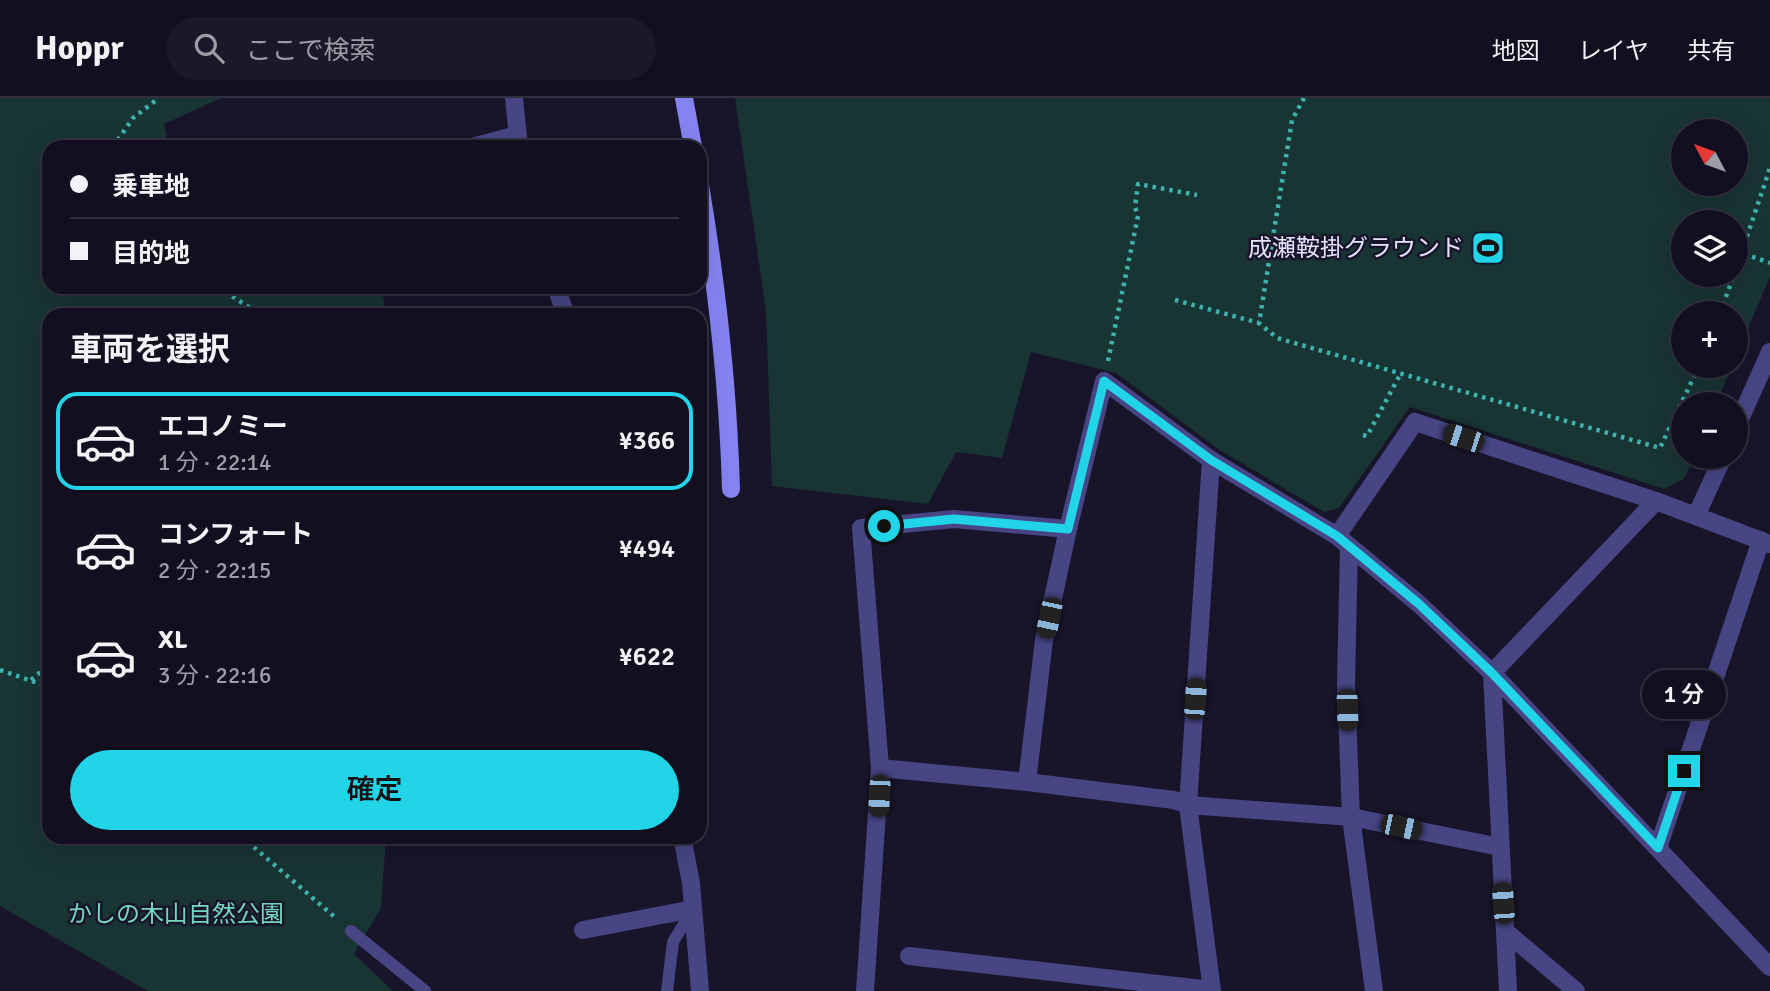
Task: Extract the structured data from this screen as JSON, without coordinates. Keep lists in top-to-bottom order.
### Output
{
  "parks": ["かしの木山自然公園"],
  "places": {
    "sports": ["成瀬鞍掛グラウンド"]
  },
  "north": "top left",
  "page": {
    "header": "Hoppr",
    "search": "ここで検索",
    "nav": ["地図", "レイヤ", "共有"],
    "map_buttons": ["+", "−"],
    "banner": ["乗車地", "目的地"],
    "heading": "車両を選択",
    "list": [
      {
        "name": "エコノミー",
        "note": "1 分 · 22:14",
        "value": "¥366"
      },
      {
        "name": "コンフォート",
        "note": "2 分 · 22:15",
        "value": "¥494"
      },
      {
        "name": "XL",
        "note": "3 分 · 22:16",
        "value": "¥622"
      }
    ],
    "bubble": "1 分",
    "buttons": "確定"
  }
}
